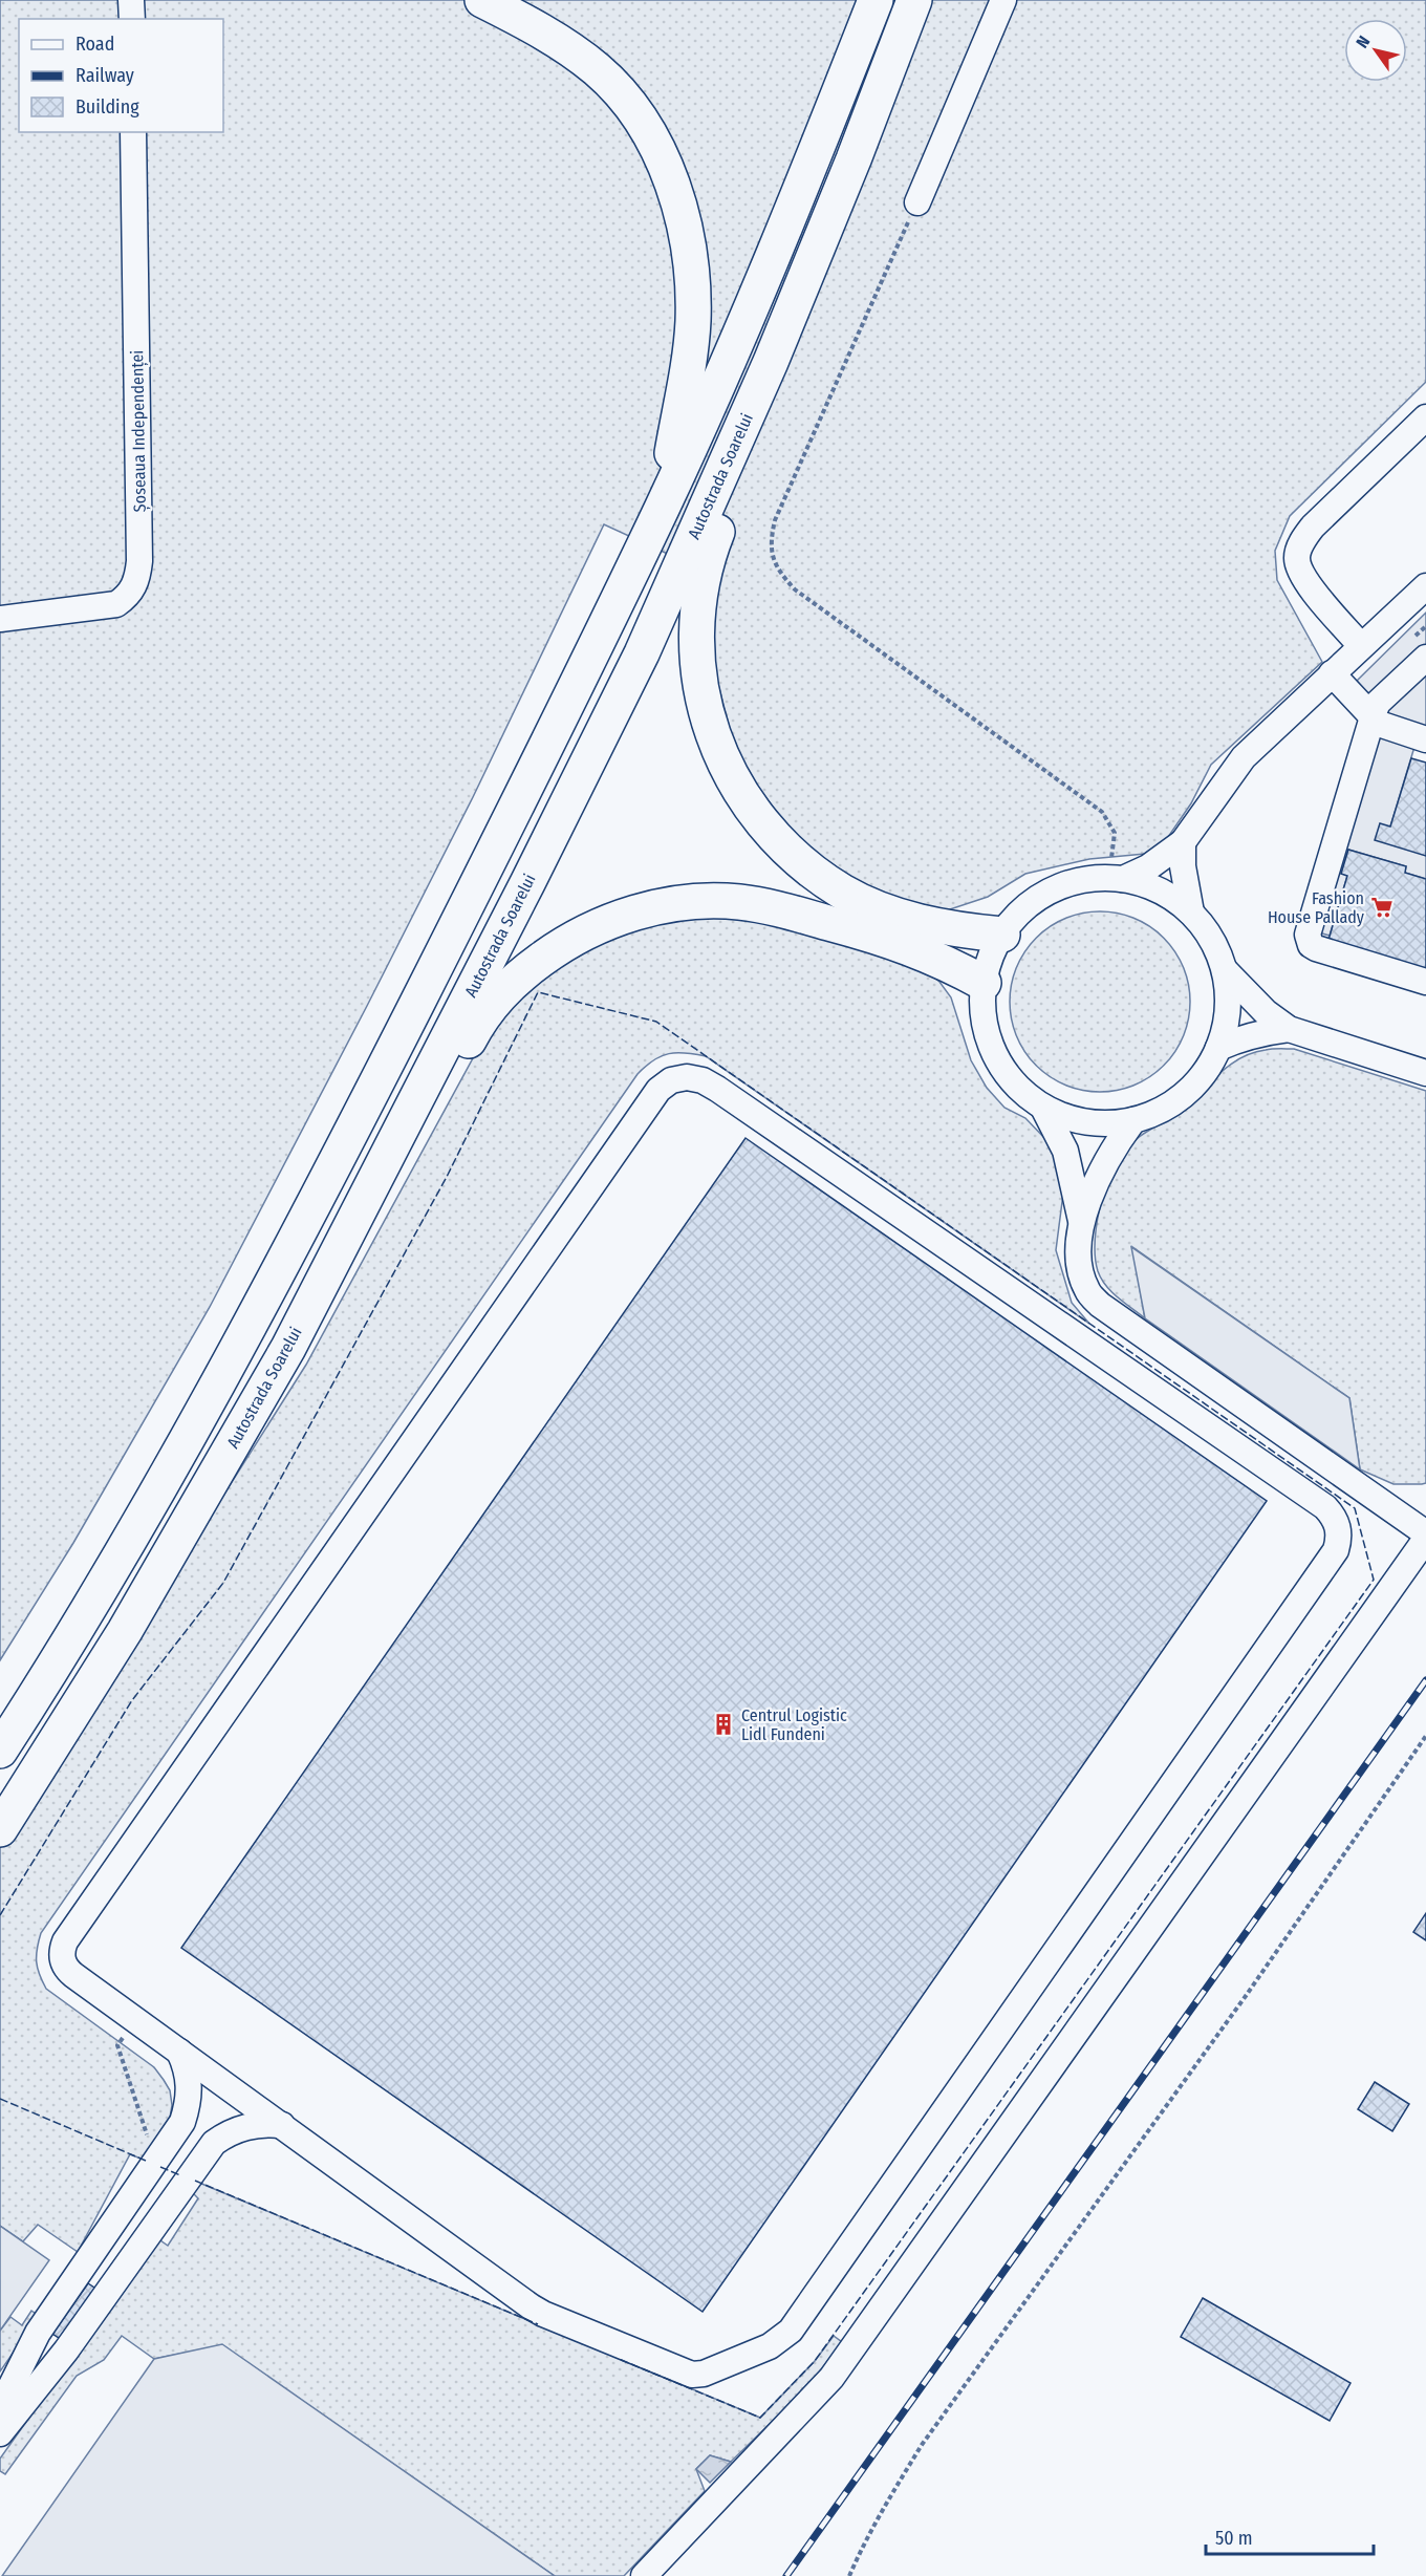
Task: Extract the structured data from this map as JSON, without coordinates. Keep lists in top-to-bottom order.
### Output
{
  "streets": {
    "highway": ["Autostrada Soarelui"],
    "street": ["Șoseaua Independenței"]
  },
  "places": {
    "supermarket": ["Fashion House Pallady"],
    "building": ["Centrul Logistic Lidl Fundeni"]
  },
  "legend": ["Road", "Railway", "Building"],
  "scale_bar": "50 m",
  "north": "top left"
}
